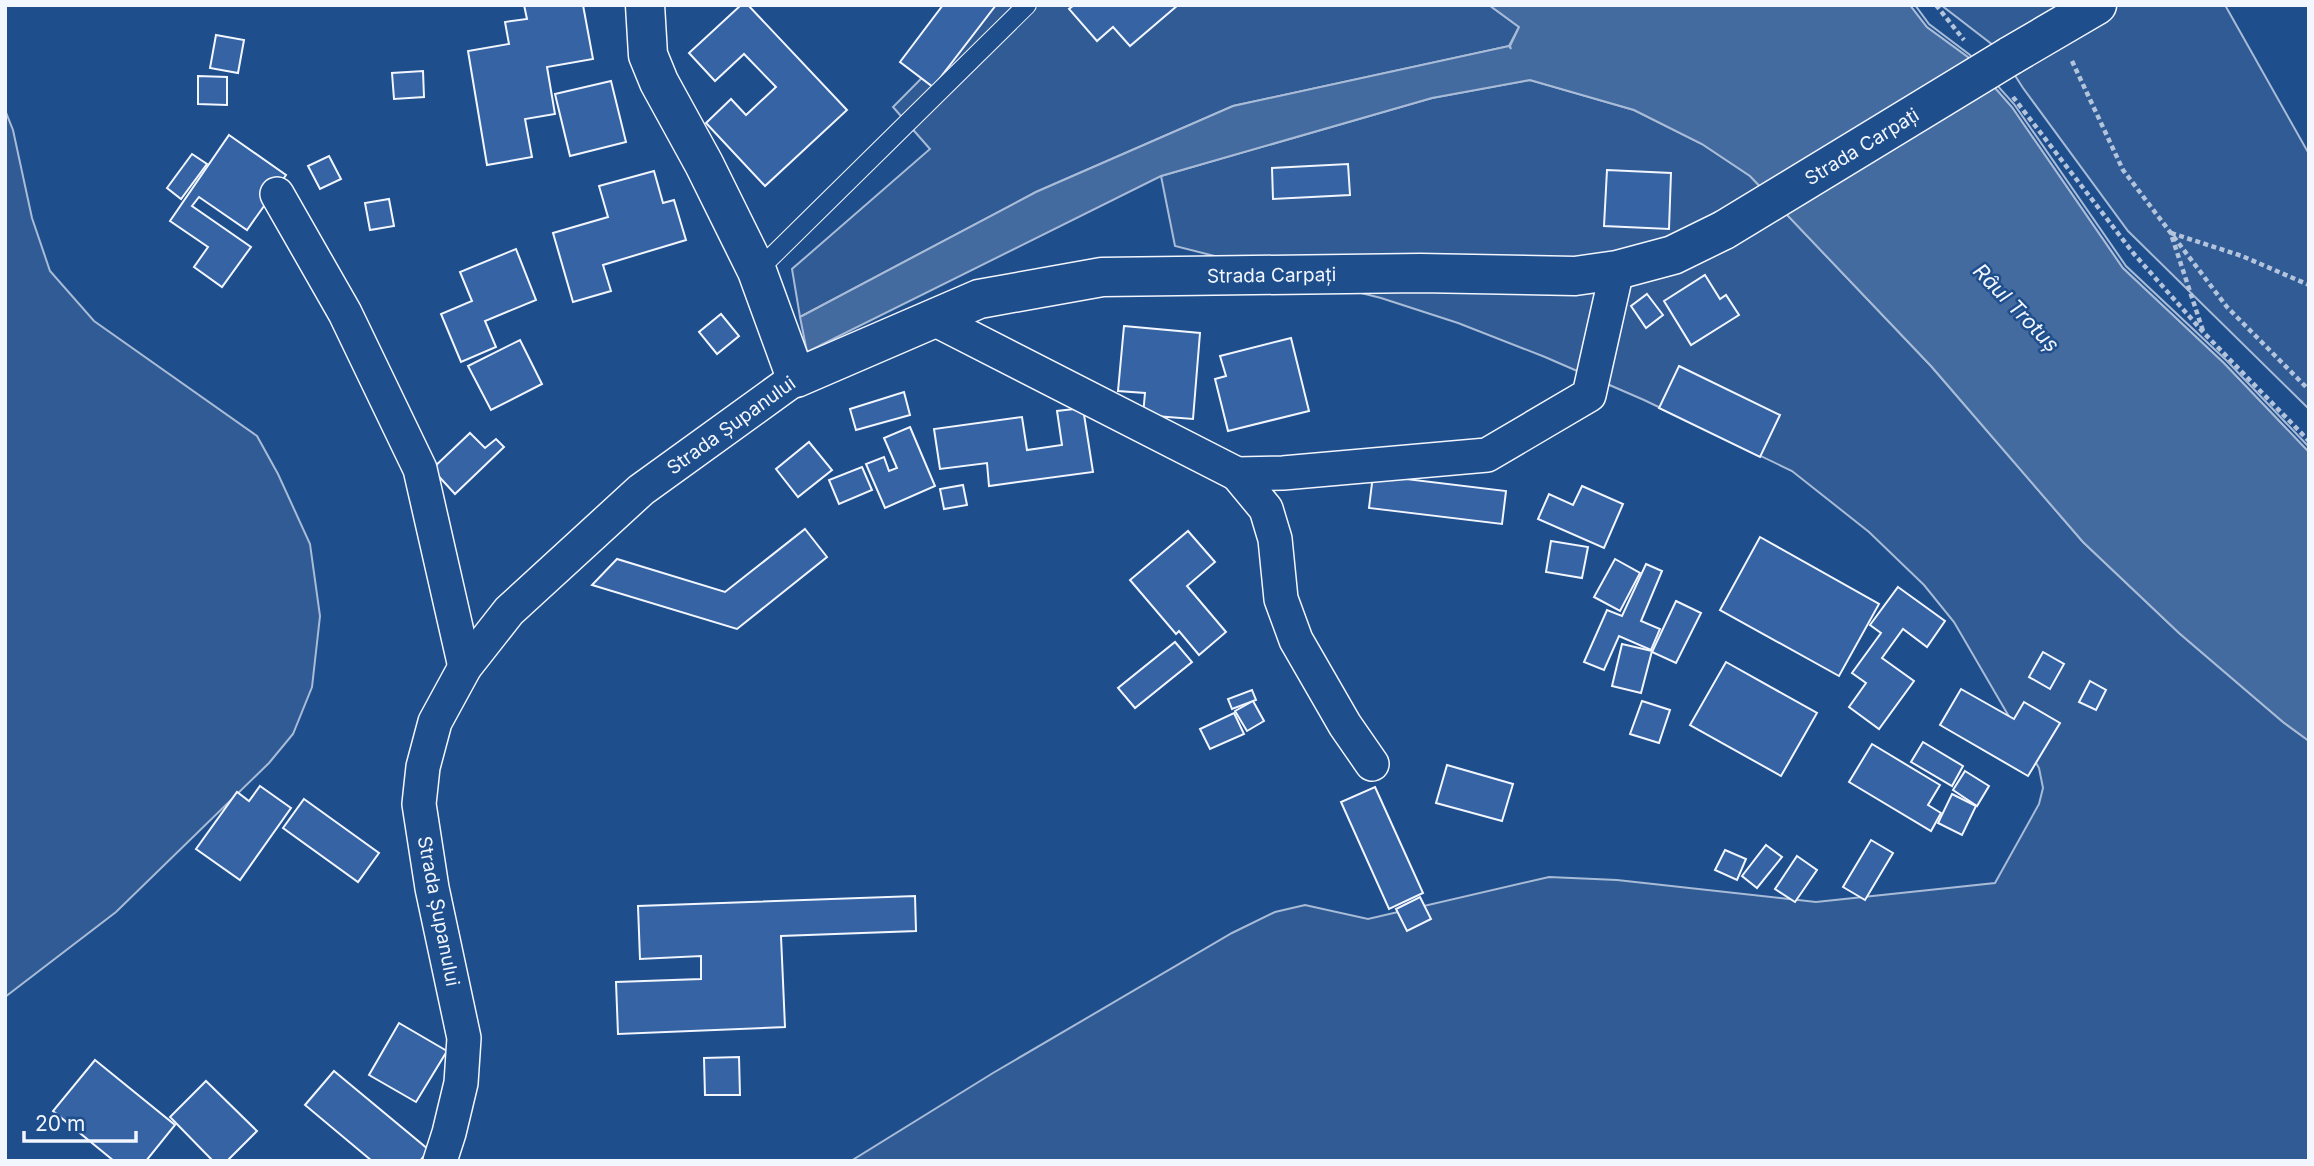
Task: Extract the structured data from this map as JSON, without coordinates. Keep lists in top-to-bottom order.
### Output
{
  "streets": {
    "street": ["Strada Carpați", "Strada Șupanului"]
  },
  "crossings": [
    ["Strada Carpați", "Strada Șupanului"]
  ],
  "water": ["Râul Trotuș"],
  "scale_bar": "20 m"
}
